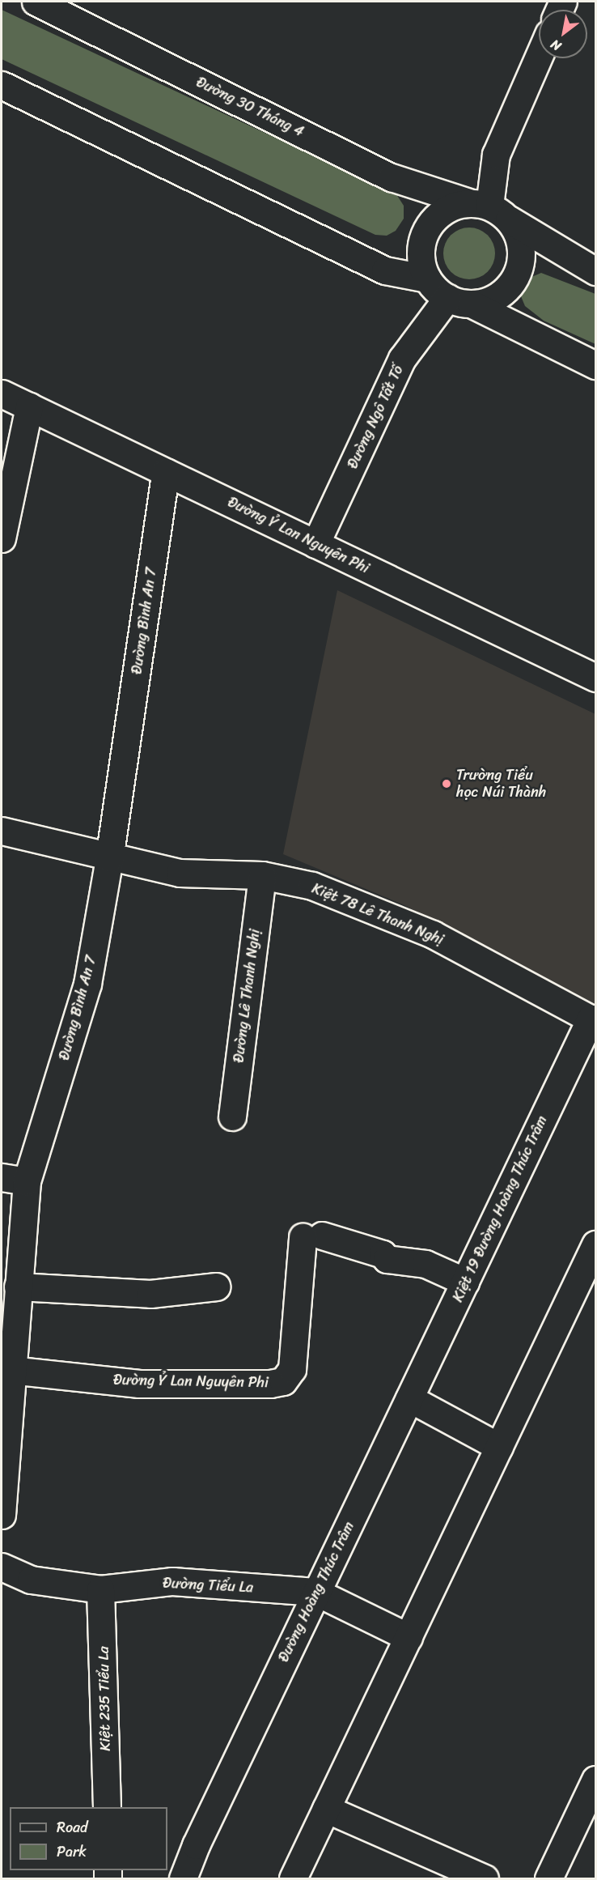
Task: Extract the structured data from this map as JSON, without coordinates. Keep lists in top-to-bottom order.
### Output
{
  "streets": {
    "street": [
      "Đường 30 Tháng 4",
      "Đường Ngô Tất Tố",
      "Đường Ỷ Lan Nguyên Phi",
      "Đường Bình An 7",
      "Kiệt 78 Lê Thanh Nghị",
      "Đường Lê Thanh Nghị",
      "Kiệt 19 Đường Hoàng Thúc Trâm",
      "Đường Tiểu La",
      "Đường Hoàng Thúc Trâm",
      "Kiệt 235 Tiểu La"
    ]
  },
  "crossings": [
    ["Đường 30 Tháng 4", "Đường Ngô Tất Tố"],
    ["Đường Ngô Tất Tố", "Đường Ỷ Lan Nguyên Phi"],
    ["Đường Ỷ Lan Nguyên Phi", "Đường Bình An 7"],
    ["Đường Ỷ Lan Nguyên Phi", "Kiệt 19 Đường Hoàng Thúc Trâm"],
    ["Đường Bình An 7", "Kiệt 78 Lê Thanh Nghị"],
    ["Kiệt 78 Lê Thanh Nghị", "Đường Lê Thanh Nghị"],
    ["Kiệt 78 Lê Thanh Nghị", "Kiệt 19 Đường Hoàng Thúc Trâm"],
    ["Kiệt 19 Đường Hoàng Thúc Trâm", "Đường Hoàng Thúc Trâm"],
    ["Đường Tiểu La", "Đường Hoàng Thúc Trâm"],
    ["Đường Tiểu La", "Kiệt 235 Tiểu La"]
  ],
  "places": ["Trường Tiểu học Núi Thành"],
  "legend": ["Road", "Park"],
  "north": "bottom left"
}
